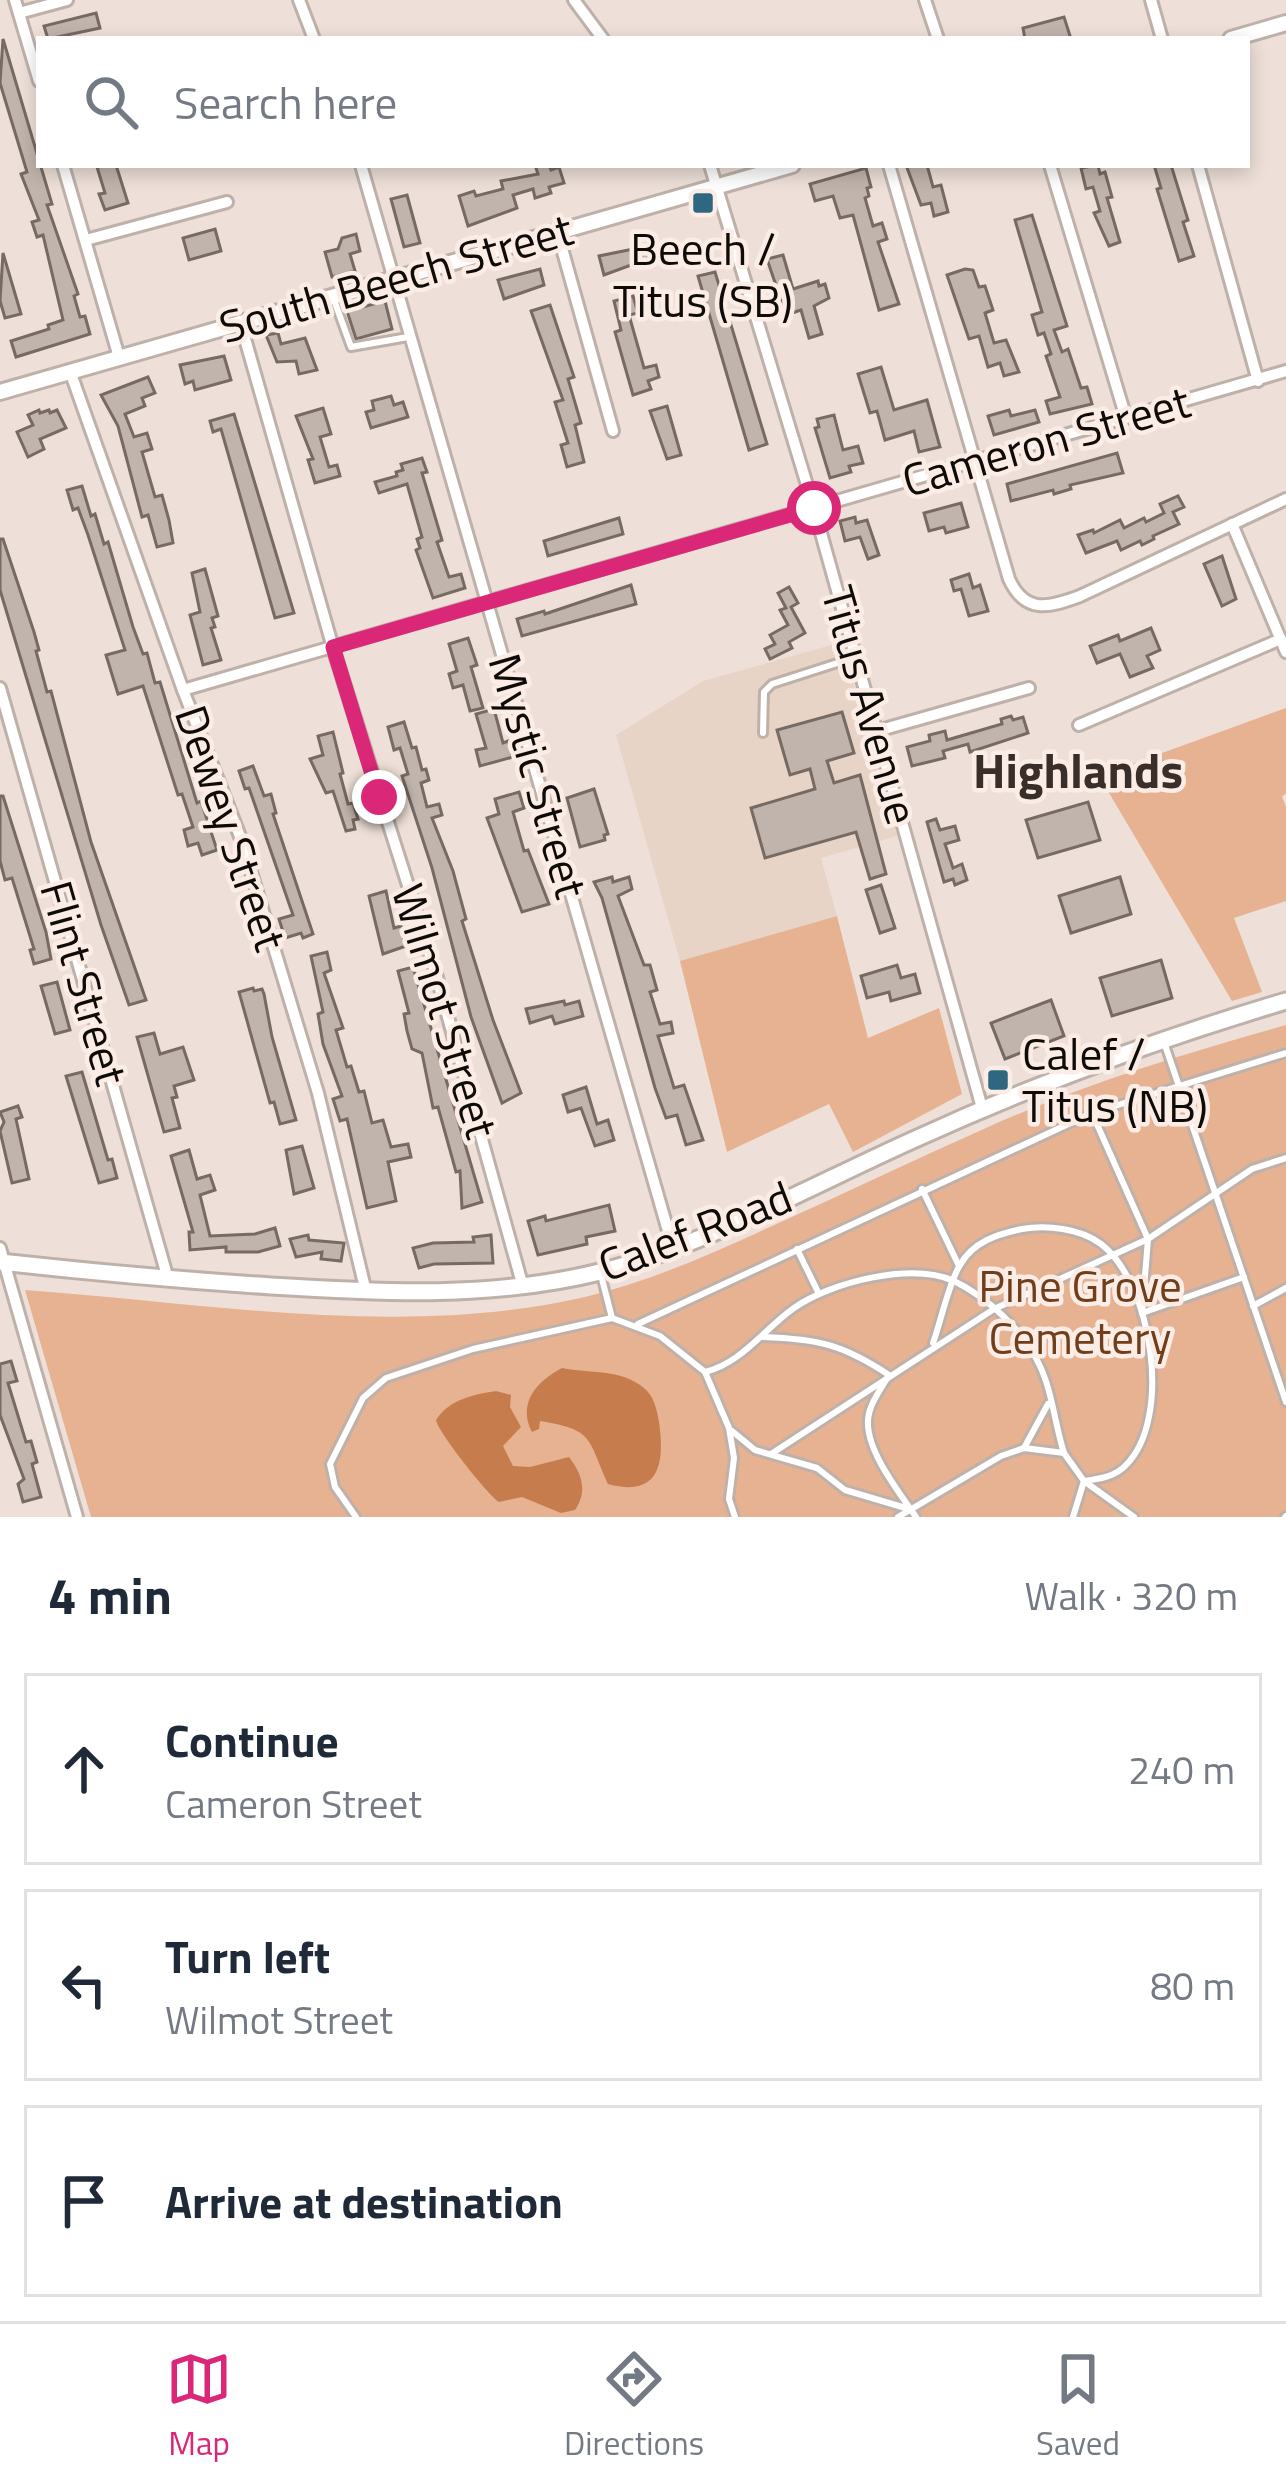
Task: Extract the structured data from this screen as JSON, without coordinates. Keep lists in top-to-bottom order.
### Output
{
  "streets": {
    "main road": ["Calef Road"],
    "street": [
      "South Beech Street",
      "Cameron Street",
      "Titus Avenue",
      "Mystic Street",
      "Dewey Street",
      "Flint Street",
      "Wilmot Street"
    ]
  },
  "crossings": [
    ["South Beech Street", "Titus Avenue"],
    ["South Beech Street", "Mystic Street"],
    ["South Beech Street", "Dewey Street"],
    ["South Beech Street", "Wilmot Street"],
    ["Cameron Street", "Titus Avenue"],
    ["Cameron Street", "Mystic Street"],
    ["Cameron Street", "Dewey Street"],
    ["Cameron Street", "Wilmot Street"],
    ["Titus Avenue", "Calef Road"],
    ["Mystic Street", "Calef Road"],
    ["Dewey Street", "Calef Road"],
    ["Flint Street", "Calef Road"],
    ["Wilmot Street", "Calef Road"]
  ],
  "districts": ["Highlands"],
  "parks": ["Pine Grove Cemetery"],
  "places": {
    "transit": ["Beech / Titus (SB)", "Calef / Titus (NB)"]
  },
  "page": {
    "search": "Search here",
    "heading": ["4 min", "Walk · 320 m"],
    "list": [
      ["Continue", "Cameron Street", "240 m"],
      ["Turn left", "Wilmot Street", "80 m"],
      "Arrive at destination"
    ],
    "nav": ["Map", "Directions", "Saved"]
  }
}
